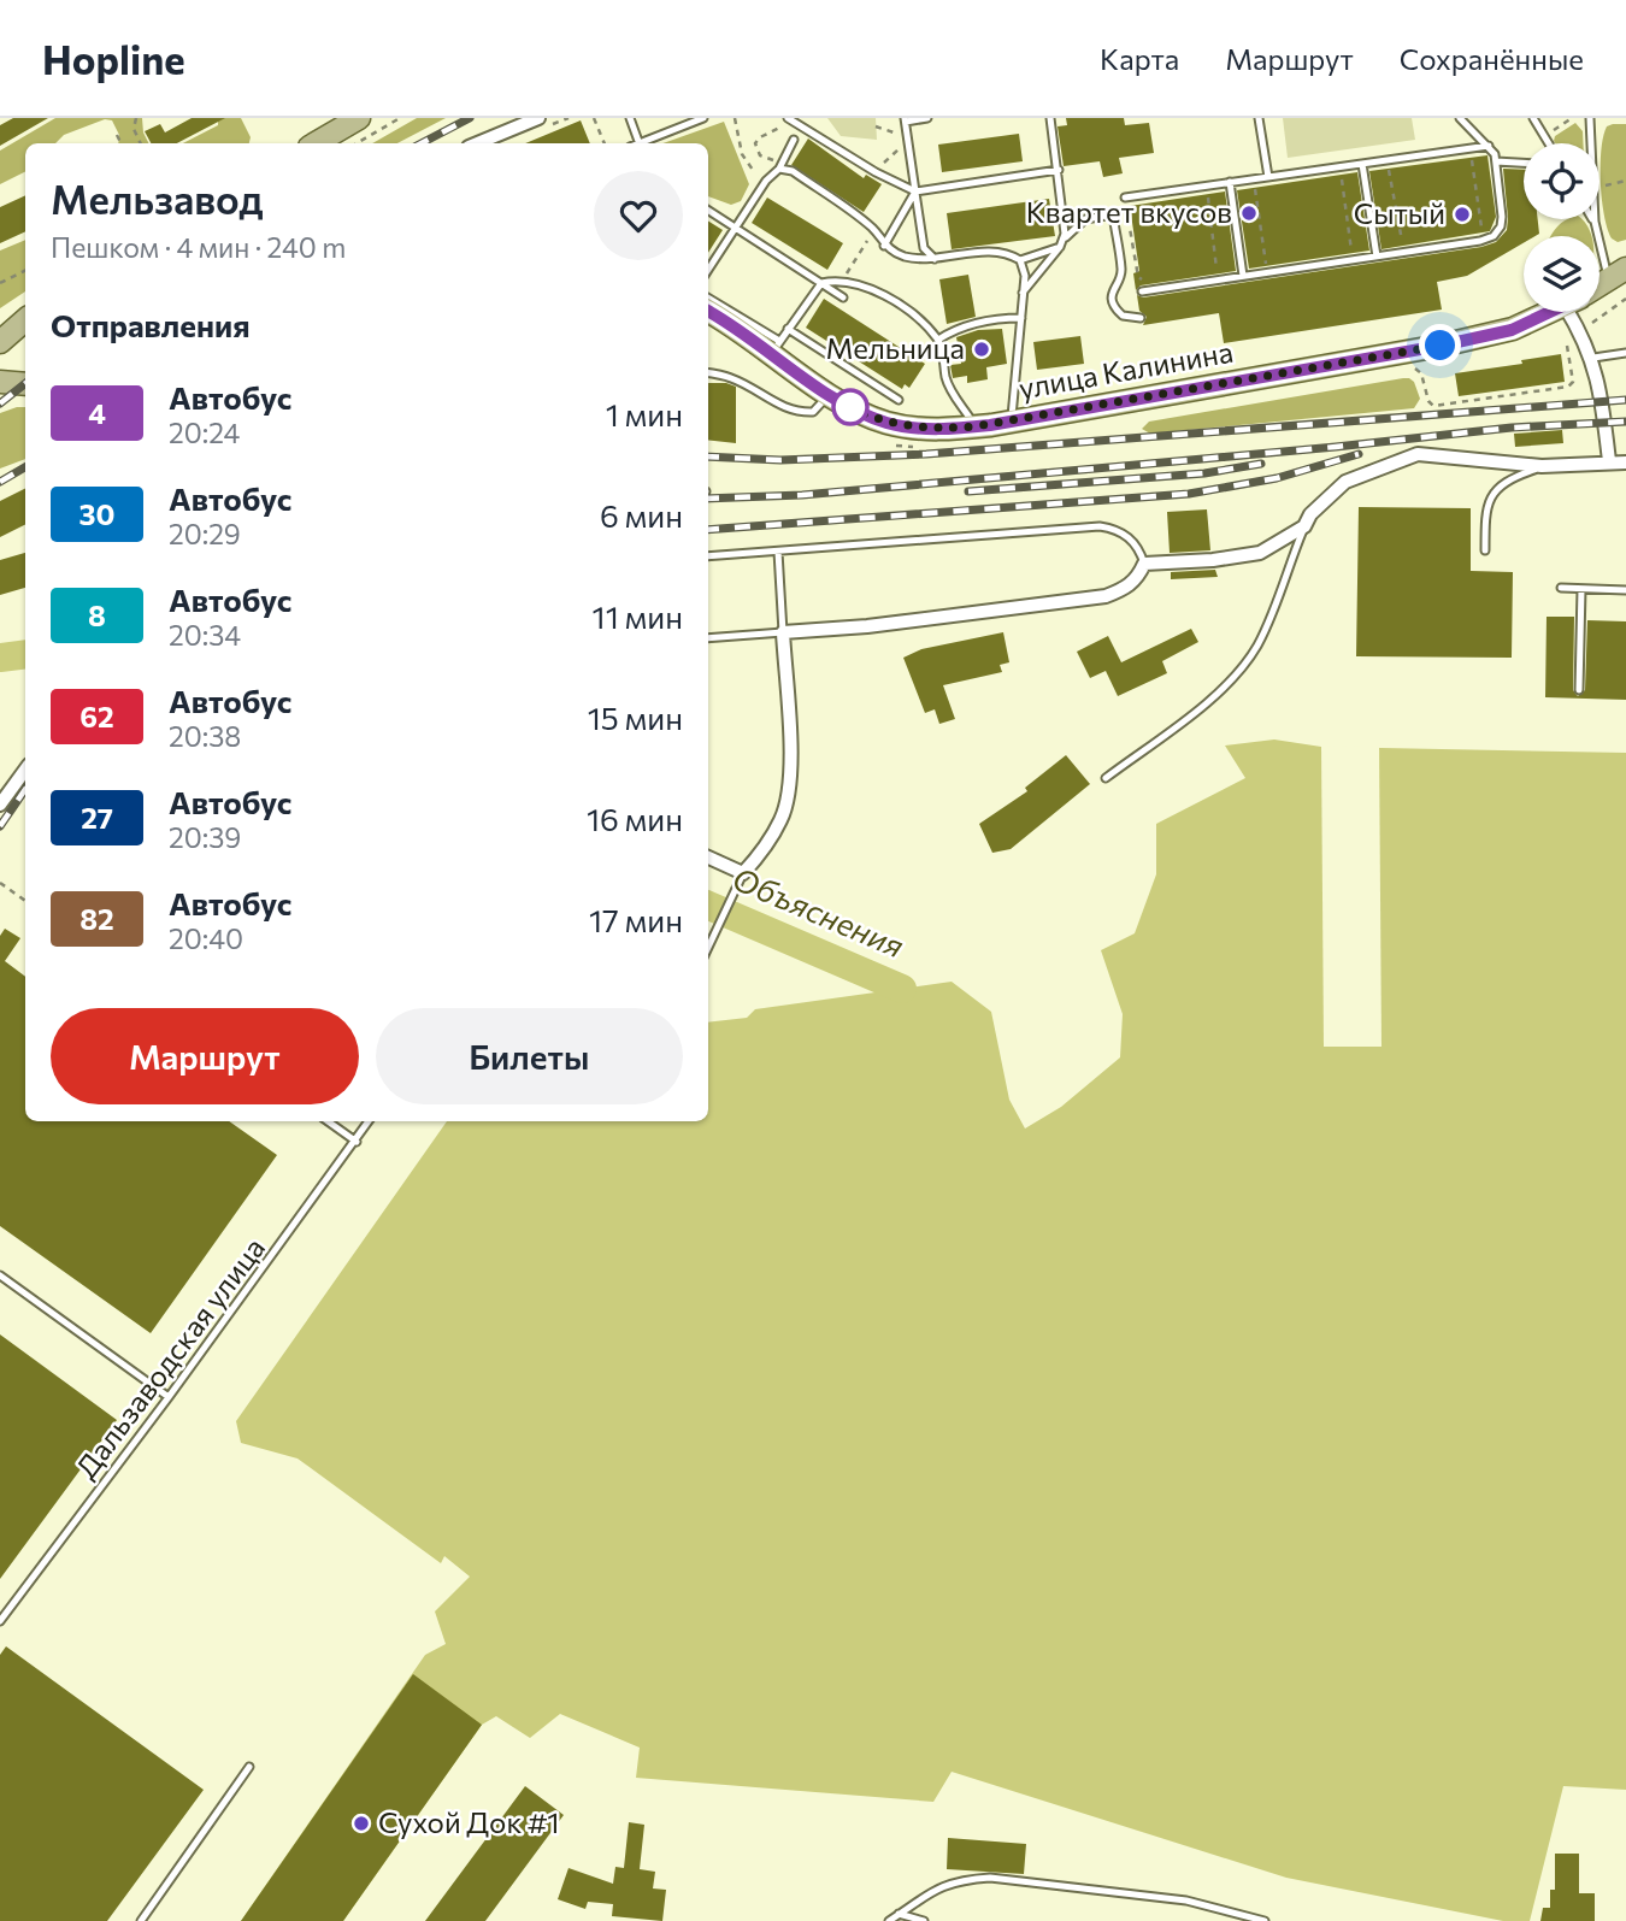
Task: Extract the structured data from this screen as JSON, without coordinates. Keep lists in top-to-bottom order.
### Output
{
  "streets": {
    "main road": ["улица Калинина"],
    "lane": ["Дальзаводская улица"]
  },
  "water": ["Объяснения"],
  "places": [
    "Квартет вкусов",
    "Сытый",
    "Мельница",
    "Сухой Док #1"
  ],
  "lines": ["bus line 4"],
  "page": {
    "header": "Hopline",
    "nav": ["Карта", "Маршрут", "Сохранённые"],
    "heading": [
      ["Мельзавод", "Пешком · 4 мин · 240 m"],
      "Отправления"
    ],
    "list": [
      {
        "mark": "4",
        "name": "Автобус",
        "note": "20:24",
        "value": "1 мин"
      },
      {
        "mark": "30",
        "name": "Автобус",
        "note": "20:29",
        "value": "6 мин"
      },
      {
        "mark": "8",
        "name": "Автобус",
        "note": "20:34",
        "value": "11 мин"
      },
      {
        "mark": "62",
        "name": "Автобус",
        "note": "20:38",
        "value": "15 мин"
      },
      {
        "mark": "27",
        "name": "Автобус",
        "note": "20:39",
        "value": "16 мин"
      },
      {
        "mark": "82",
        "name": "Автобус",
        "note": "20:40",
        "value": "17 мин"
      }
    ],
    "buttons": ["Маршрут", "Билеты"]
  }
}
